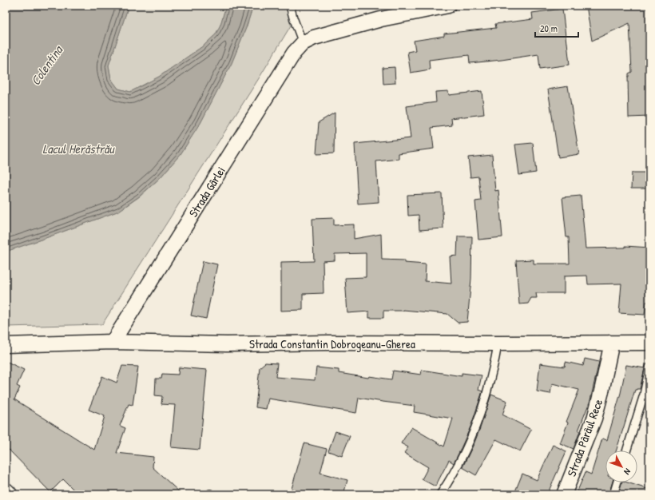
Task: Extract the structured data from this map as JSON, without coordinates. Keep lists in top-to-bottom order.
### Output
{
  "streets": {
    "street": ["Strada Gârlei", "Strada Constantin Dobrogeanu-Gherea", "Strada Pârâul Rece"]
  },
  "crossings": [
    ["Strada Gârlei", "Strada Constantin Dobrogeanu-Gherea"],
    ["Strada Constantin Dobrogeanu-Gherea", "Strada Pârâul Rece"]
  ],
  "water": ["Colentina", "Lacul Herăstrău"],
  "scale_bar": "20 m",
  "north": "bottom right"
}
